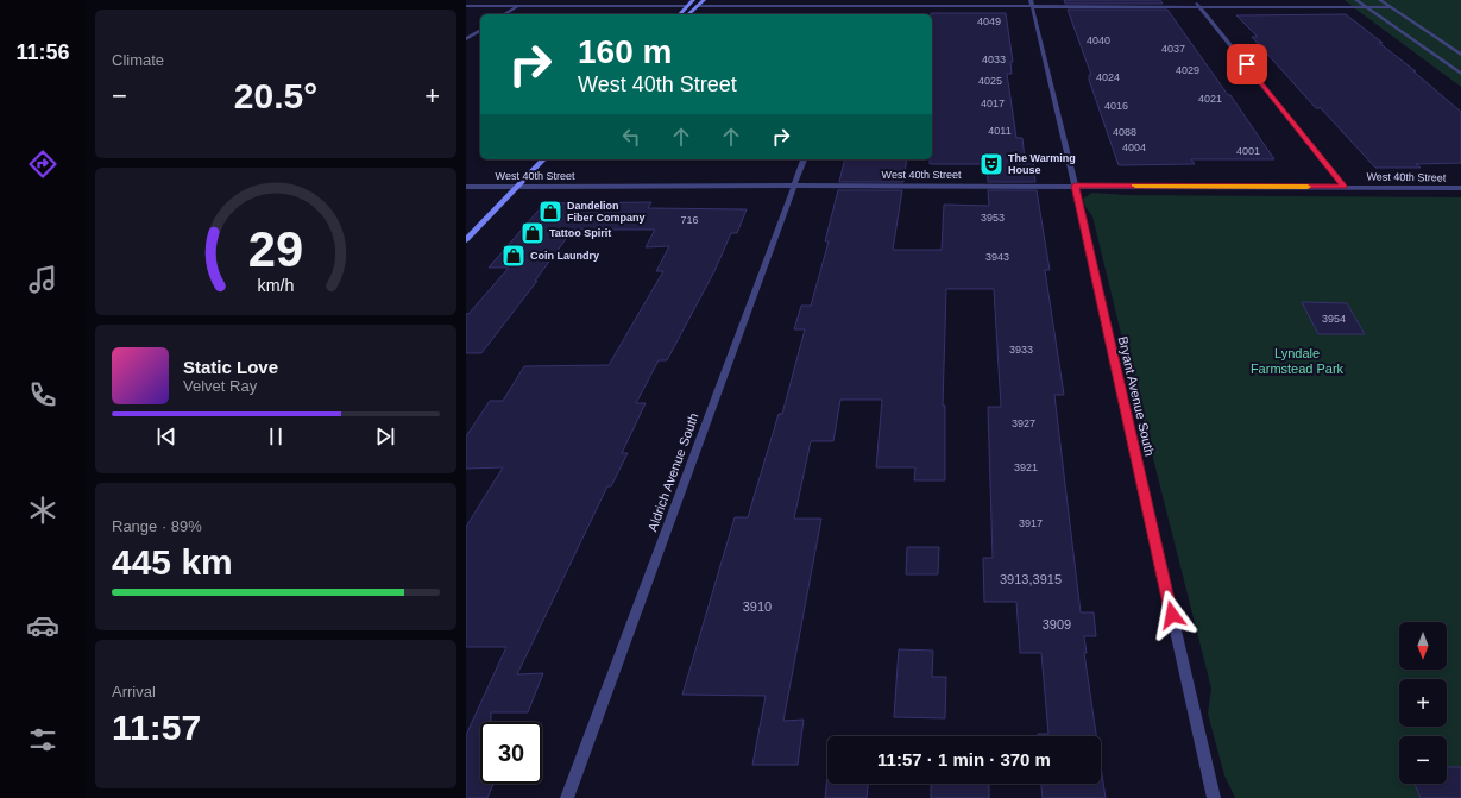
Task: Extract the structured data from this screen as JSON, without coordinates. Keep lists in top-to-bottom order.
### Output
{
  "streets": {
    "street": ["West 40th Street", "Bryant Avenue South", "Aldrich Avenue South"]
  },
  "crossings": [
    ["West 40th Street", "Bryant Avenue South"],
    ["West 40th Street", "Aldrich Avenue South"]
  ],
  "parks": ["Lyndale Farmstead Park"],
  "places": {
    "theatre": ["The Warming House"],
    "shop": ["Dandelion Fiber Company", "Tattoo Spirit", "Coin Laundry"]
  },
  "house_numbers": [
    "4049",
    "4040",
    "4037",
    "4033",
    "4029",
    "4024",
    "4025",
    "4021",
    "4017",
    "4016",
    "4011",
    "4088",
    "4004",
    "4001",
    "3953",
    "716",
    "3943",
    "3954",
    "3933",
    "3927",
    "3921",
    "3917",
    "3913,3915",
    "3910",
    "3909"
  ],
  "north": "bottom",
  "page": {
    "tabs": "11:56",
    "tile": [
      "Climate",
      ["Range · 89%", "445 km"],
      ["Arrival", "11:57"]
    ],
    "turn": ["160 m", "West 40th Street"],
    "heat": ["−", "20.5°", "+"],
    "song": ["Static Love", "Velvet Ray"],
    "map_buttons": ["+", "−"],
    "limit": "30",
    "trip": "11:57 · 1 min · 370 m",
    "gauge": ["29", "km/h"]
  }
}
